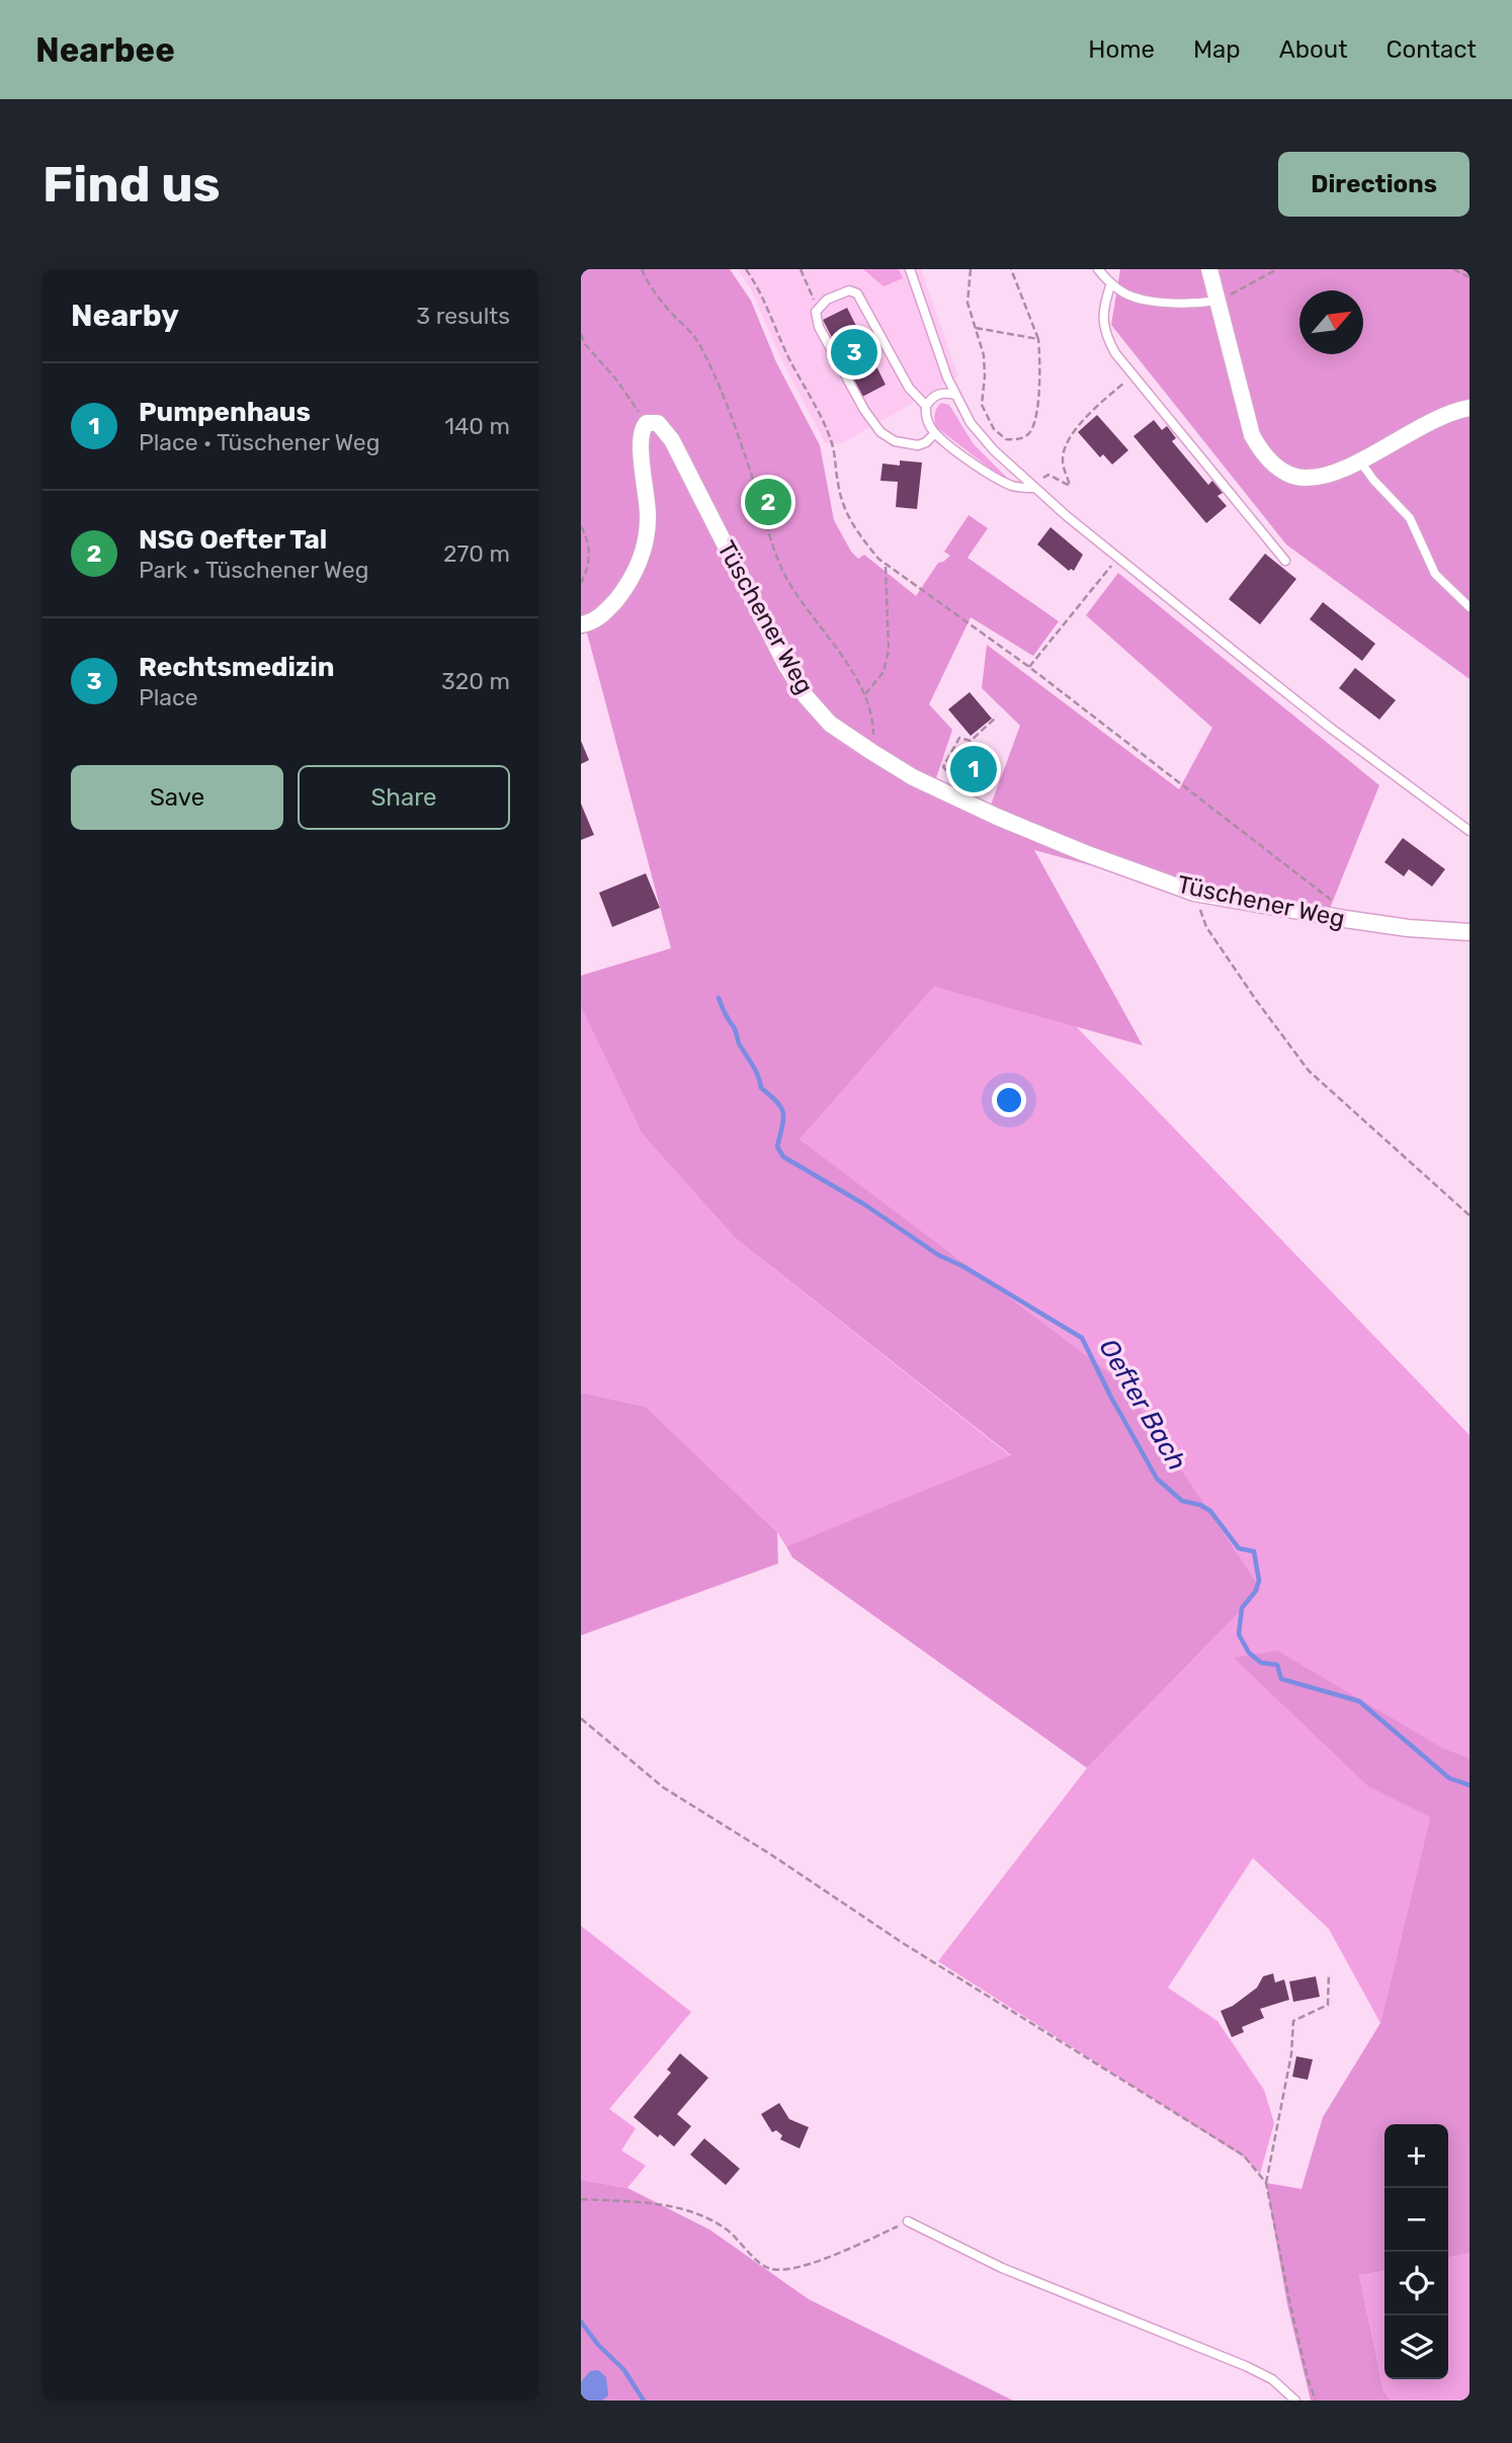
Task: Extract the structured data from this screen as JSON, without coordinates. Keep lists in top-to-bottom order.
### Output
{
  "streets": {
    "street": ["Tüschener Weg"]
  },
  "water": ["Oefter Bach"],
  "north": "top right",
  "page": {
    "header": "Nearbee",
    "nav": [
      "Home",
      "Map",
      "About",
      "Contact"
    ],
    "buttons": [
      "Directions",
      ["Save", "Share"]
    ],
    "title": "Find us",
    "heading": ["Nearby", "3 results"],
    "pins": ["3", "2", "1"],
    "list": [
      {
        "mark": "1",
        "name": "Pumpenhaus",
        "note": "Place · Tüschener Weg",
        "value": "140 m"
      },
      {
        "mark": "2",
        "name": "NSG Oefter Tal",
        "note": "Park · Tüschener Weg",
        "value": "270 m"
      },
      {
        "mark": "3",
        "name": "Rechtsmedizin",
        "note": "Place",
        "value": "320 m"
      }
    ],
    "map_buttons": ["+", "−"]
  }
}
